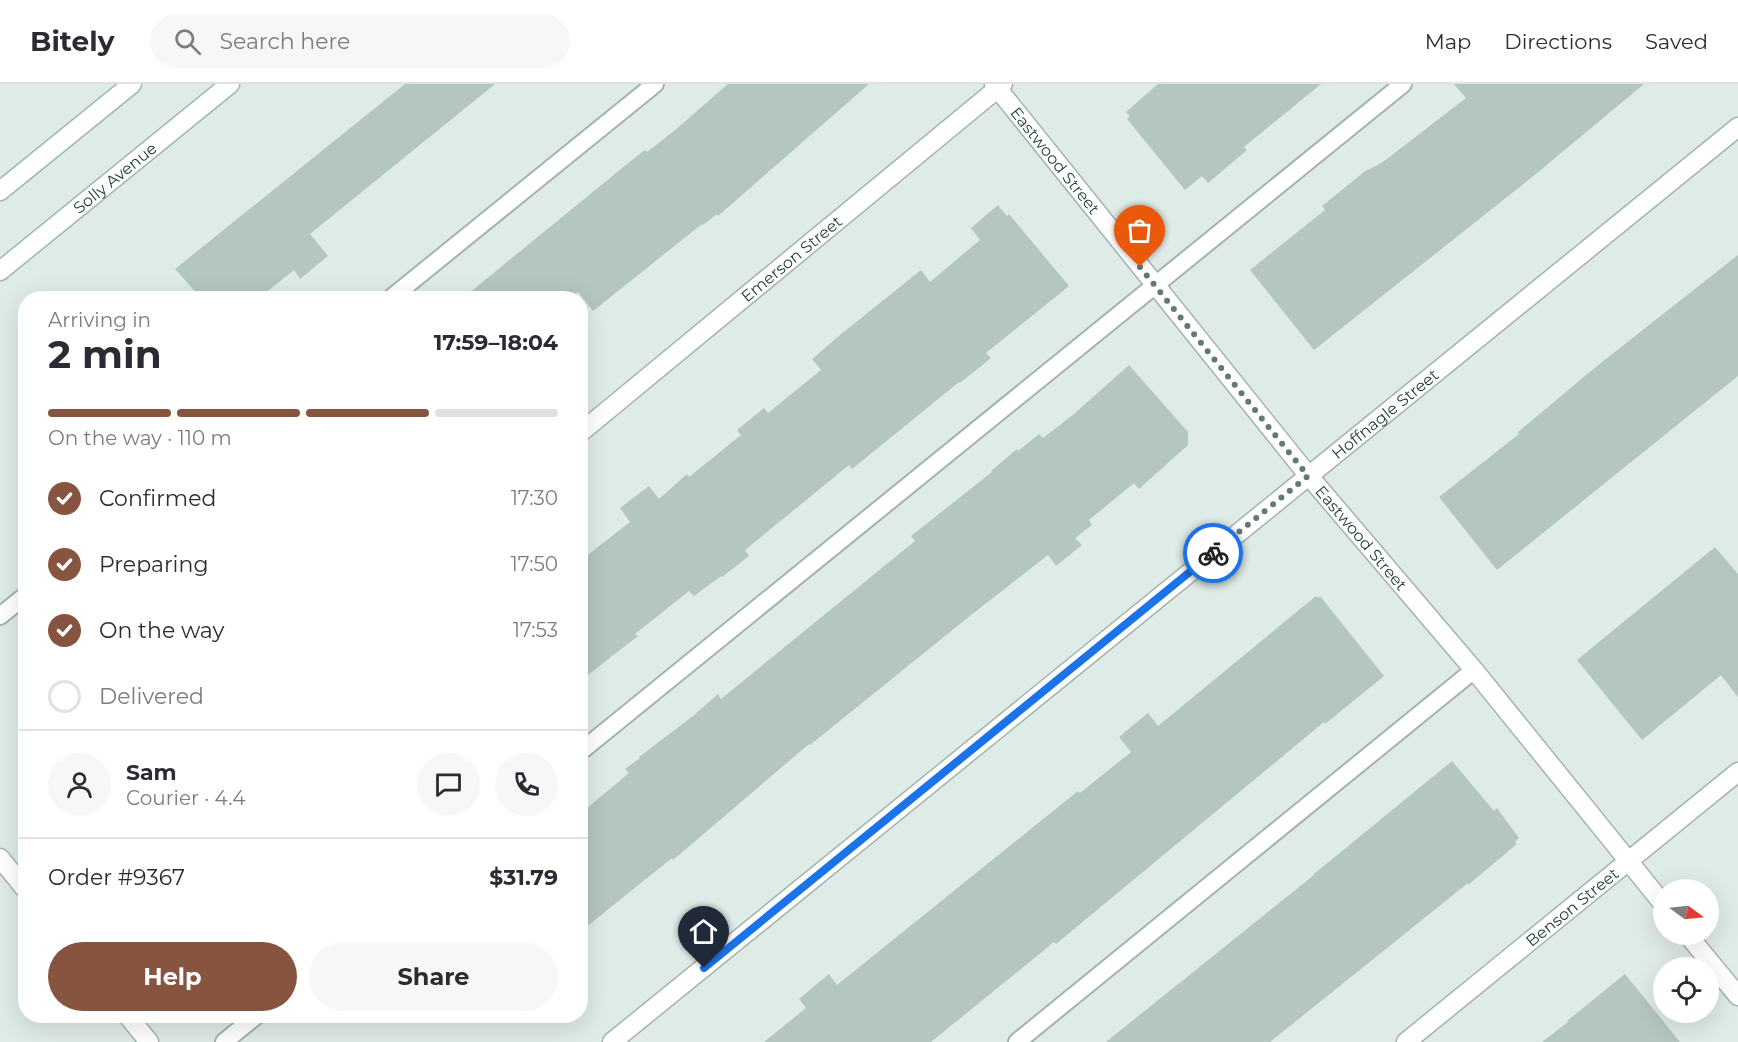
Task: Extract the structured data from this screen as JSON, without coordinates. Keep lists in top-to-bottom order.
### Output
{
  "streets": {
    "street": [
      "Eastwood Street",
      "Solly Avenue",
      "Emerson Street",
      "Hoffnagle Street",
      "Benson Street"
    ]
  },
  "crossings": [
    ["Eastwood Street", "Emerson Street"],
    ["Eastwood Street", "Hoffnagle Street"],
    ["Eastwood Street", "Benson Street"]
  ],
  "north": "right",
  "page": {
    "header": "Bitely",
    "search": "Search here",
    "nav": ["Map", "Directions", "Saved"],
    "heading": ["2 min", "Arriving in", "17:59–18:04"],
    "panel": [
      "Sam",
      "Courier · 4.4",
      "Order #9367",
      "$31.79"
    ],
    "bar": "On the way · 110 m",
    "list": [
      ["Confirmed", "17:30"],
      ["Preparing", "17:50"],
      ["On the way", "17:53"],
      "Delivered"
    ],
    "buttons": ["Help", "Share"]
  }
}
